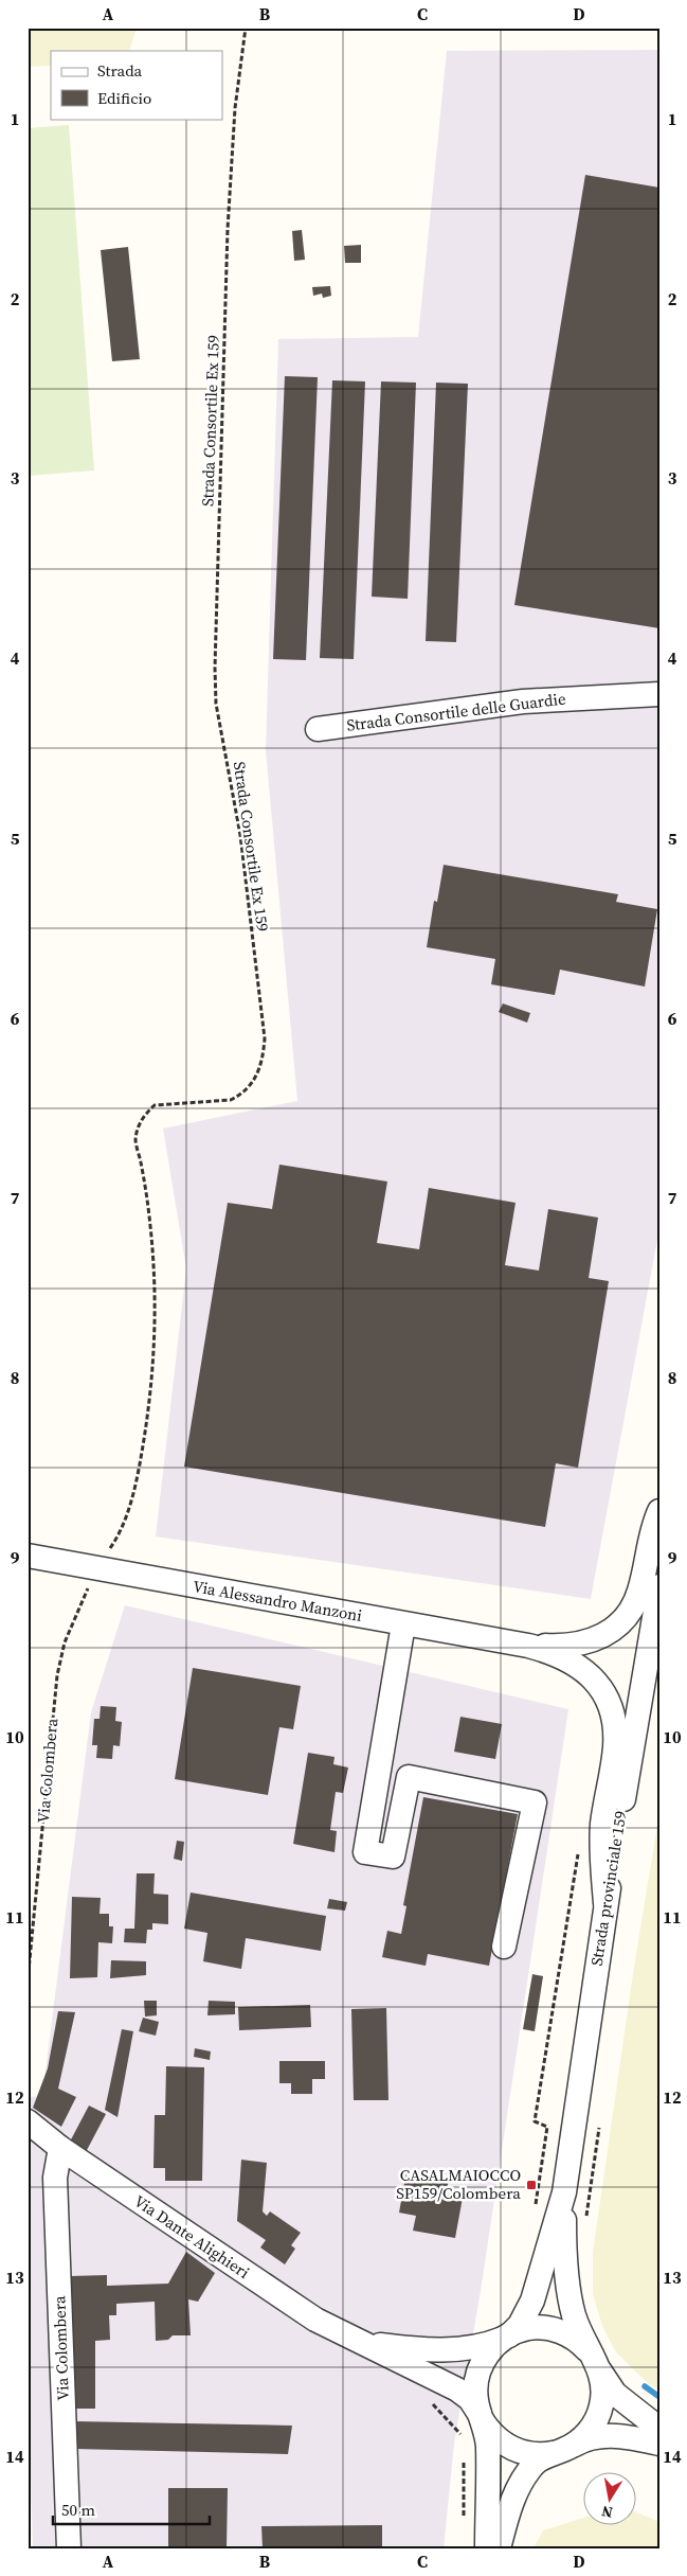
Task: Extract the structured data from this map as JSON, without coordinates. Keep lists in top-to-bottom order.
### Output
{
  "streets": {
    "street": [
      "Strada Consortile delle Guardie",
      "Via Alessandro Manzoni",
      "Via Colombera",
      "Strada provinciale 159",
      "Via Dante Alighieri"
    ],
    "path": ["Strada Consortile Ex 159"]
  },
  "crossings": [
    ["Strada Consortile Ex 159", "Via Alessandro Manzoni"],
    ["Strada Consortile Ex 159", "Via Colombera"],
    ["Via Alessandro Manzoni", "Via Colombera"],
    ["Via Colombera", "Via Dante Alighieri"],
    ["Strada provinciale 159", "Via Dante Alighieri"]
  ],
  "places": {
    "transit": ["CASALMAIOCCO SP159/Colombera"]
  },
  "legend": ["Strada", "Edificio"],
  "scale_bar": "50 m",
  "north": "bottom",
  "grid": {
    "columns": [
      "A",
      "B",
      "C",
      "D"
    ],
    "rows": [
      "1",
      "2",
      "3",
      "4",
      "5",
      "6",
      "7",
      "8",
      "9",
      "10",
      "11",
      "12",
      "13",
      "14"
    ]
  }
}
